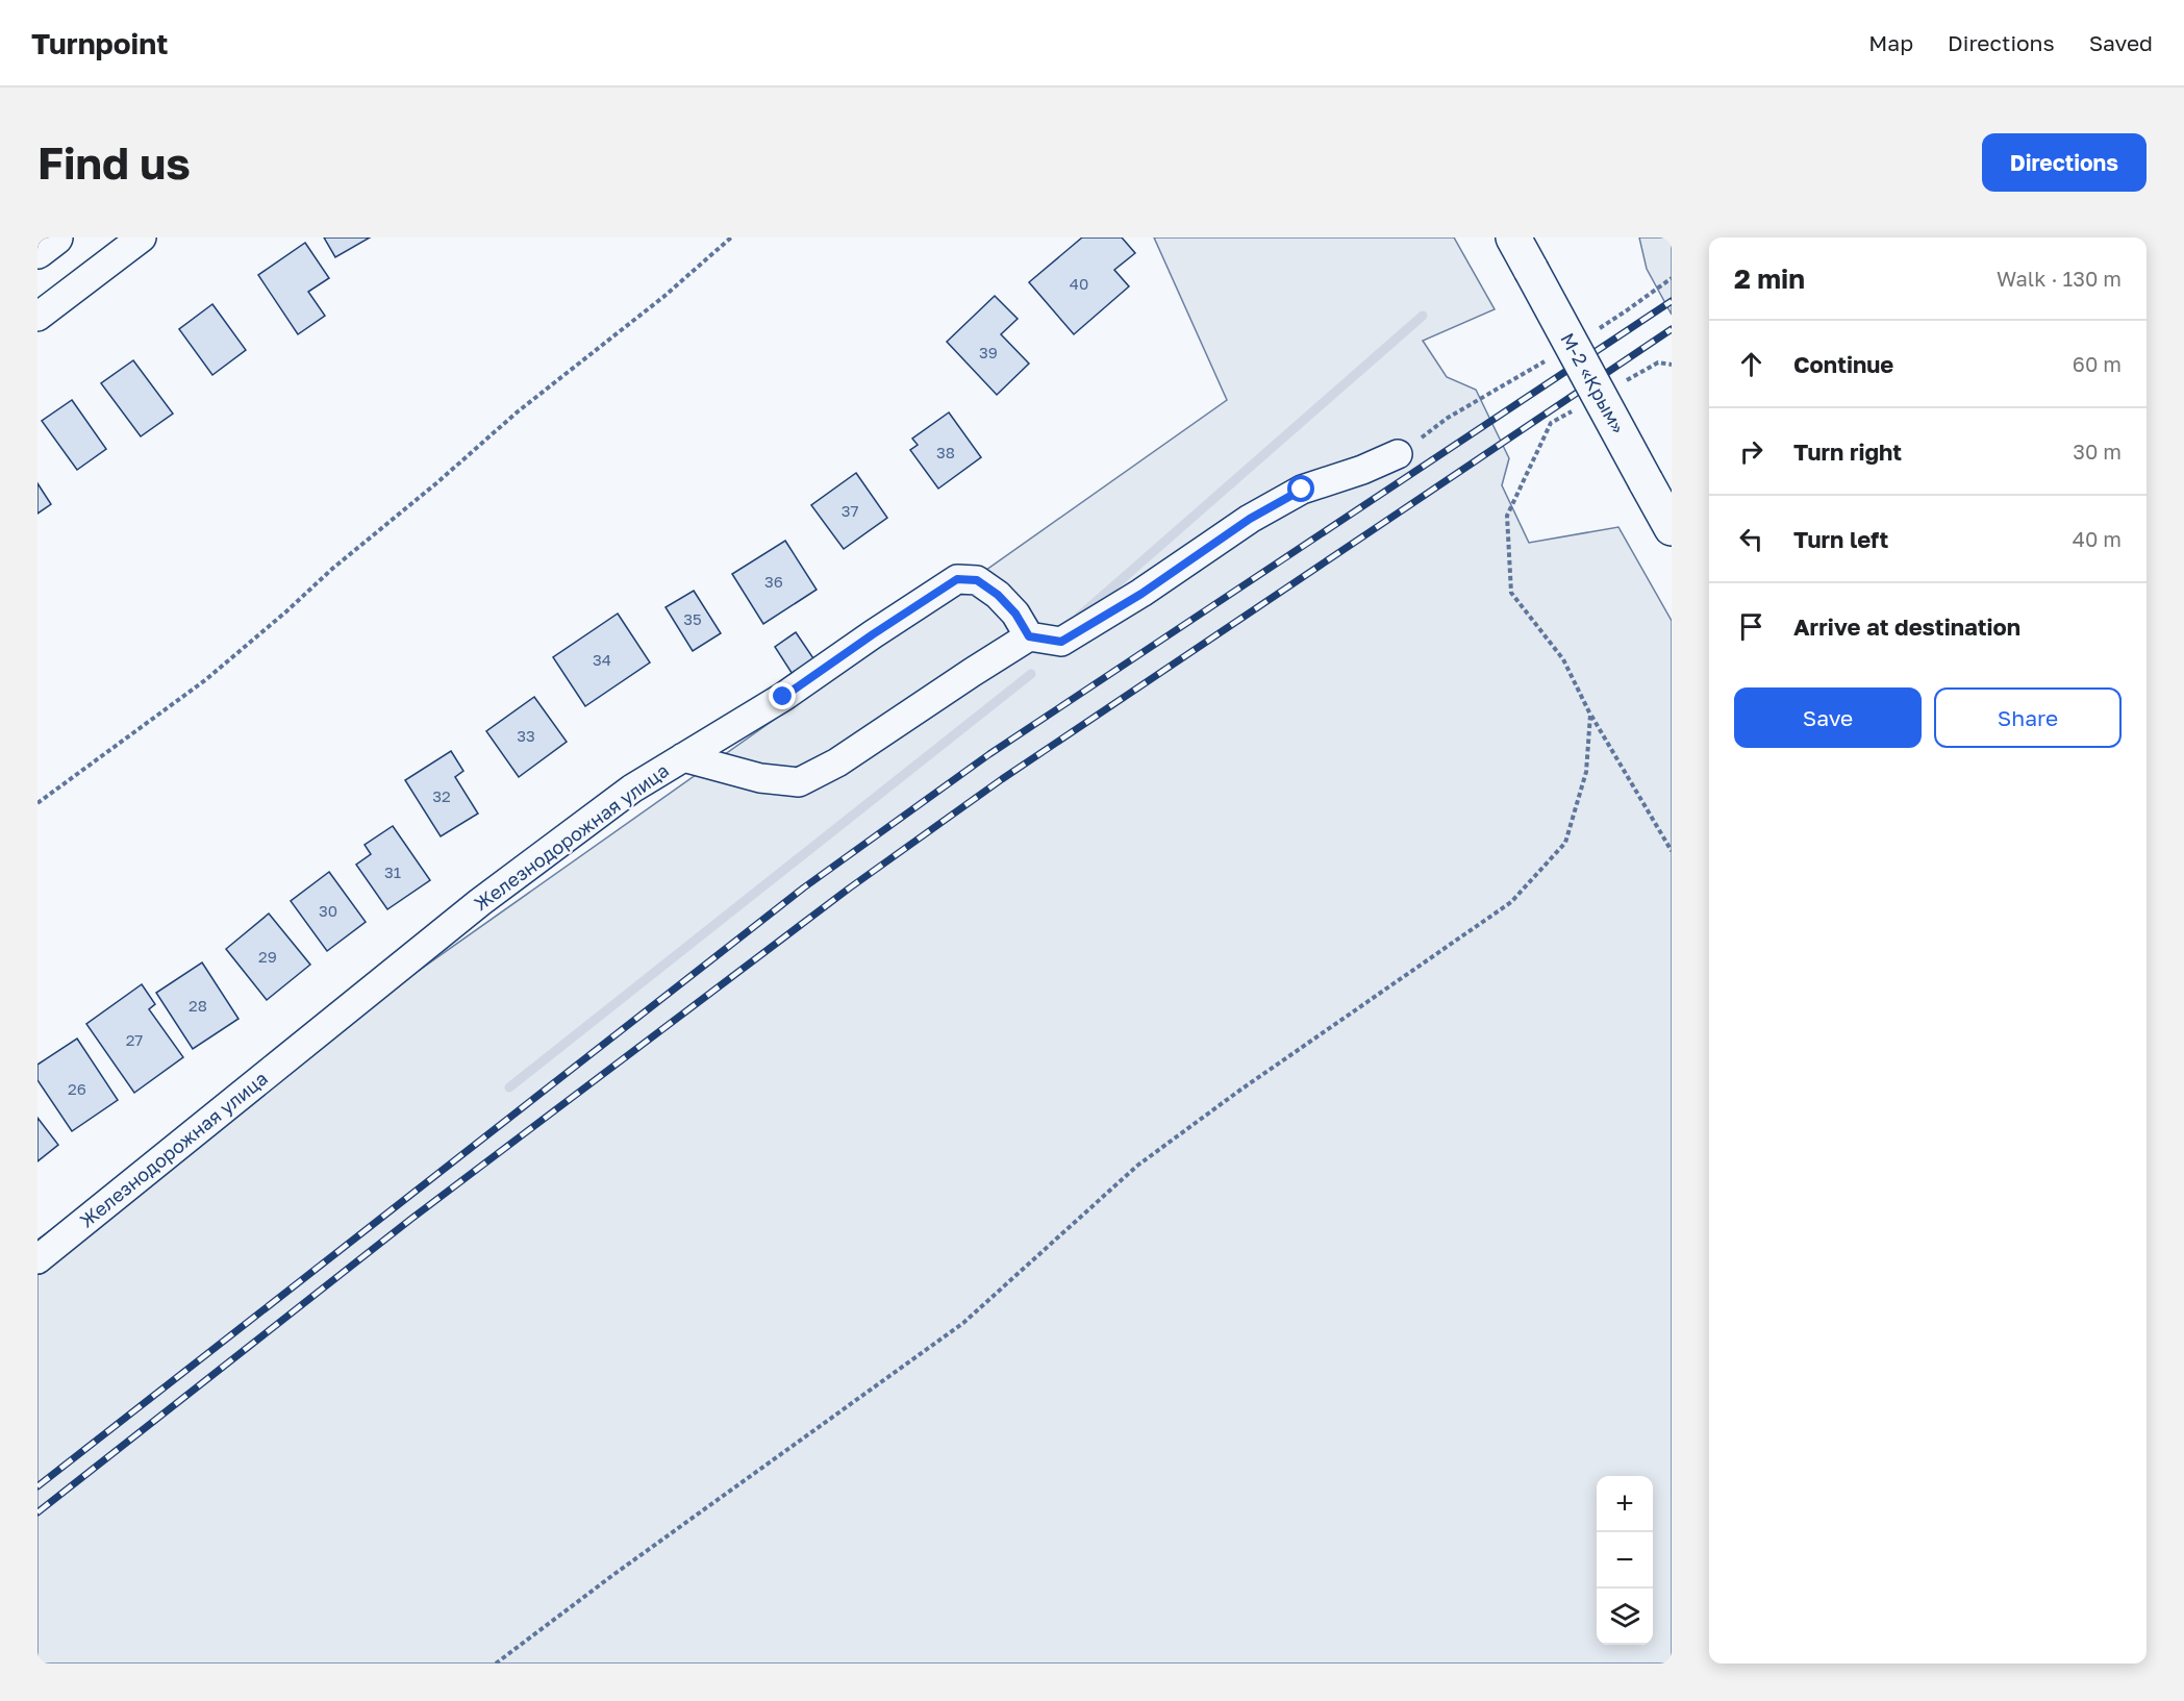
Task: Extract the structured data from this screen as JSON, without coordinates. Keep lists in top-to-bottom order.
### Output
{
  "streets": {
    "main road": ["М-2 «Крым»"],
    "street": ["Железнодорожная улица"]
  },
  "house_numbers": [
    "40",
    "39",
    "38",
    "37",
    "36",
    "35",
    "34",
    "33",
    "32",
    "31",
    "30",
    "29",
    "28",
    "27",
    "26"
  ],
  "page": {
    "header": "Turnpoint",
    "nav": ["Map", "Directions", "Saved"],
    "buttons": [
      "Directions",
      ["Save", "Share"]
    ],
    "title": "Find us",
    "heading": ["2 min", "Walk · 130 m"],
    "list": [
      ["Continue", "60 m"],
      ["Turn right", "30 m"],
      ["Turn left", "40 m"],
      "Arrive at destination"
    ],
    "map_buttons": ["+", "−"]
  }
}
